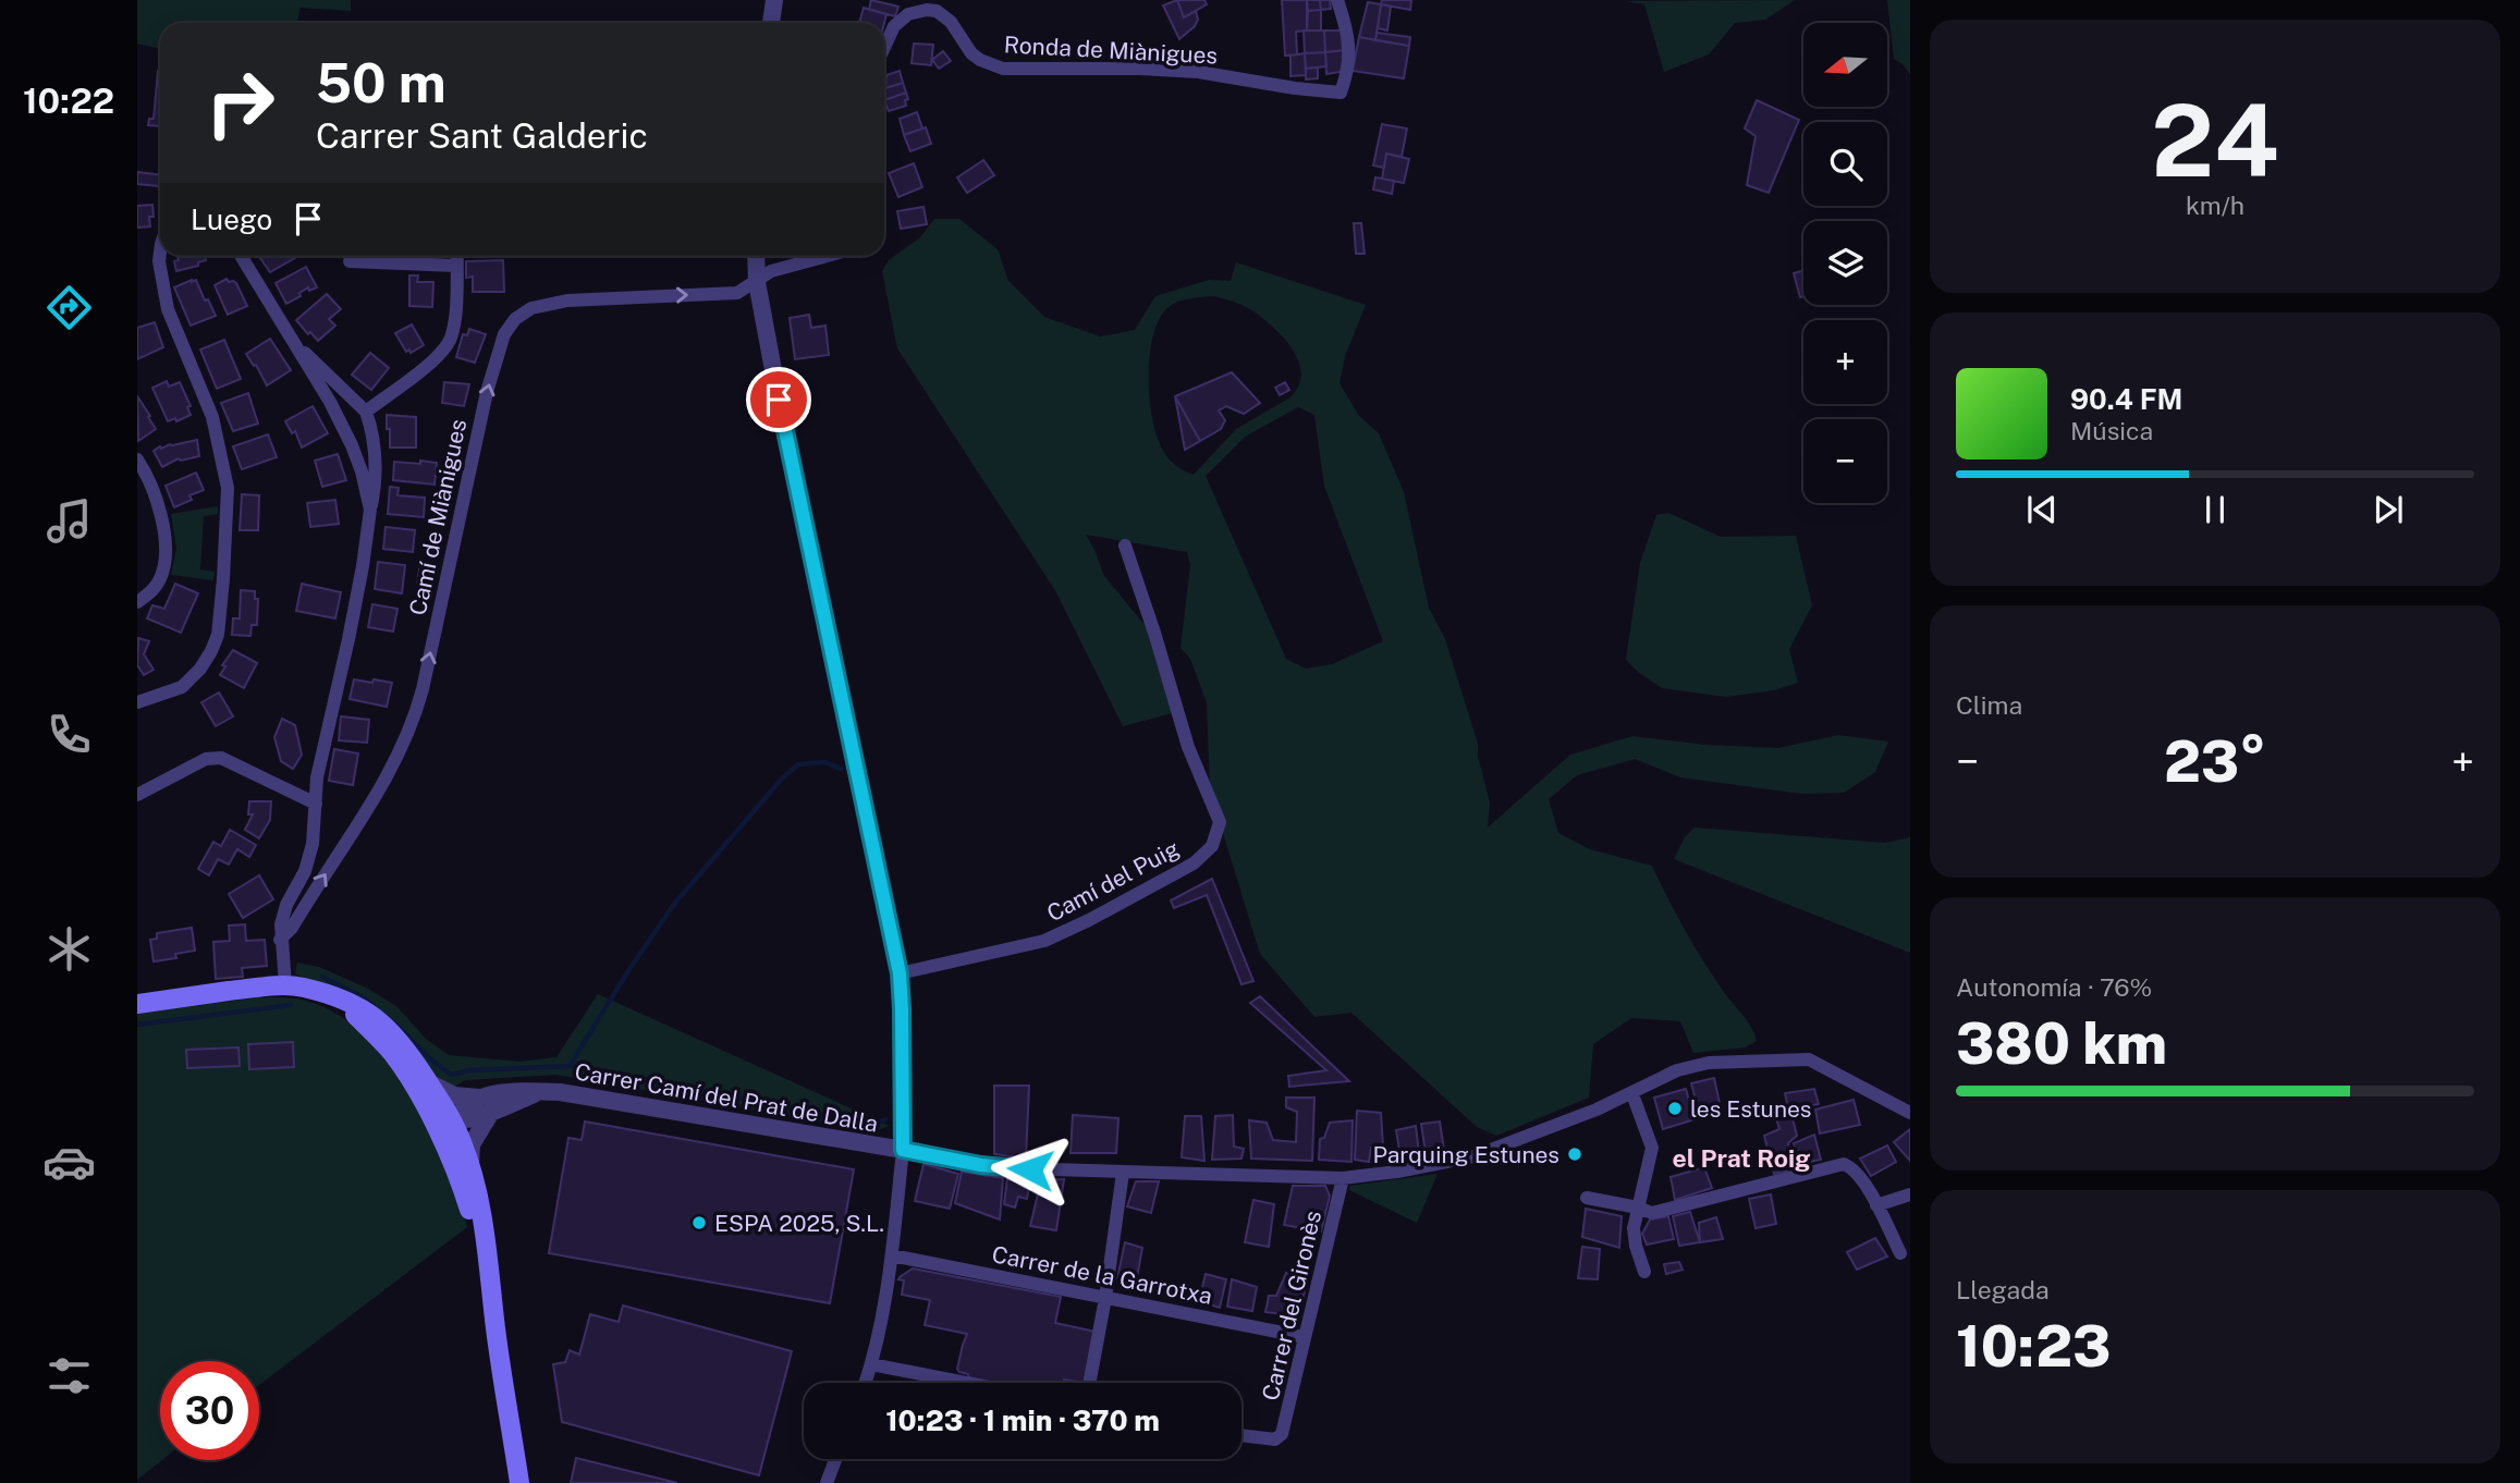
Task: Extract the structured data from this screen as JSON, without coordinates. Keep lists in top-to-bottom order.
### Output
{
  "streets": {
    "street": [
      "Ronda de Miànigues",
      "Camí de Miànigues",
      "Camí del Puig",
      "Carrer Camí del Prat de Dalla",
      "Carrer de la Garrotxa",
      "Carrer del Gironès"
    ]
  },
  "crossings": [
    ["Carrer de la Garrotxa", "Carrer del Gironès"]
  ],
  "districts": ["el Prat Roig"],
  "places": ["les Estunes", "Parquing Estunes", "ESPA 2025, S.L."],
  "north": "left",
  "page": {
    "tabs": "10:22",
    "tile": [
      ["24", "km/h"],
      "Clima",
      ["Autonomía · 76%", "380 km"],
      ["Llegada", "10:23"]
    ],
    "map_buttons": ["+", "−"],
    "turn": ["50 m", "Carrer Sant Galderic"],
    "then": "Luego",
    "song": ["90.4 FM", "Música"],
    "heat": ["−", "23°", "+"],
    "limit": "30",
    "trip": "10:23 · 1 min · 370 m"
  }
}
